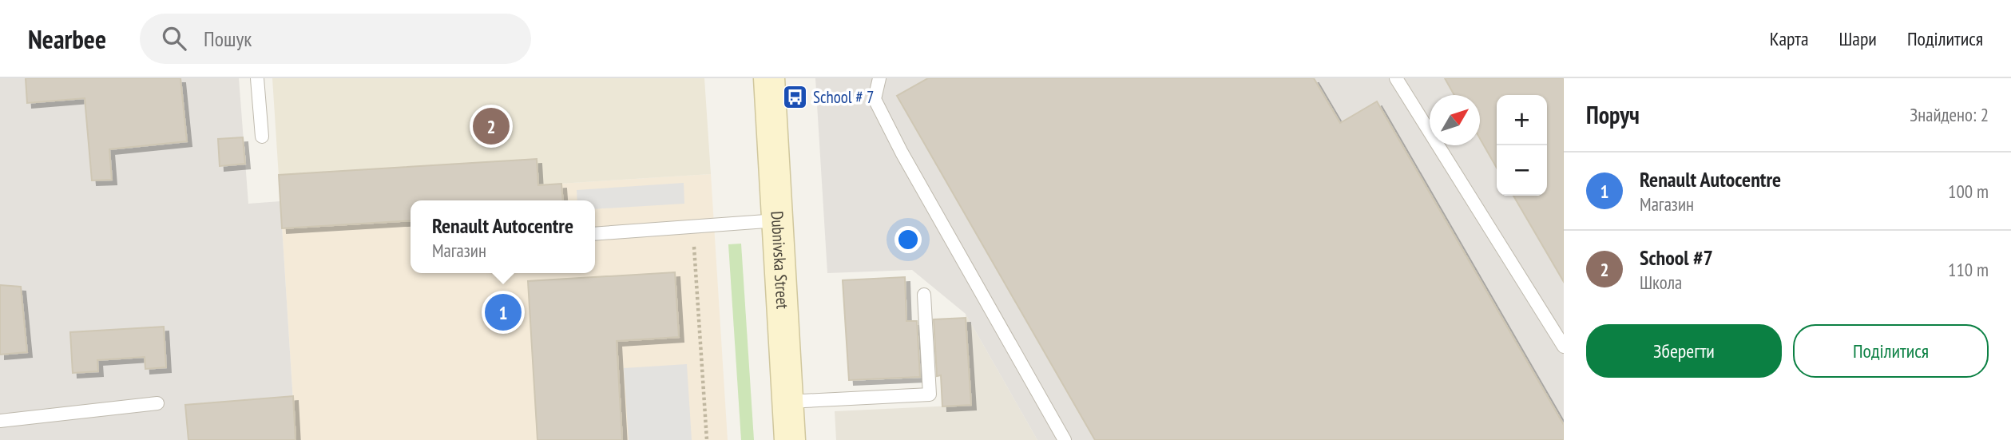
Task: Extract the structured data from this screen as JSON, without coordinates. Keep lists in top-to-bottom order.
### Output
{
  "streets": {
    "main road": ["Dubnivska Street"]
  },
  "places": {
    "bus stop": ["School # 7"]
  },
  "north": "top right",
  "page": {
    "header": "Nearbee",
    "search": "Пошук",
    "nav": ["Карта", "Шари", "Поділитися"],
    "heading": ["Поруч", "Знайдено: 2"],
    "map_buttons": ["+", "−"],
    "pins": ["2", "1"],
    "list": [
      {
        "mark": "1",
        "name": "Renault Autocentre",
        "note": "Магазин",
        "value": "100 m"
      },
      {
        "mark": "2",
        "name": "School #7",
        "note": "Школа",
        "value": "110 m"
      }
    ],
    "popup": ["Renault Autocentre", "Магазин"],
    "buttons": ["Зберегти", "Поділитися"]
  }
}
